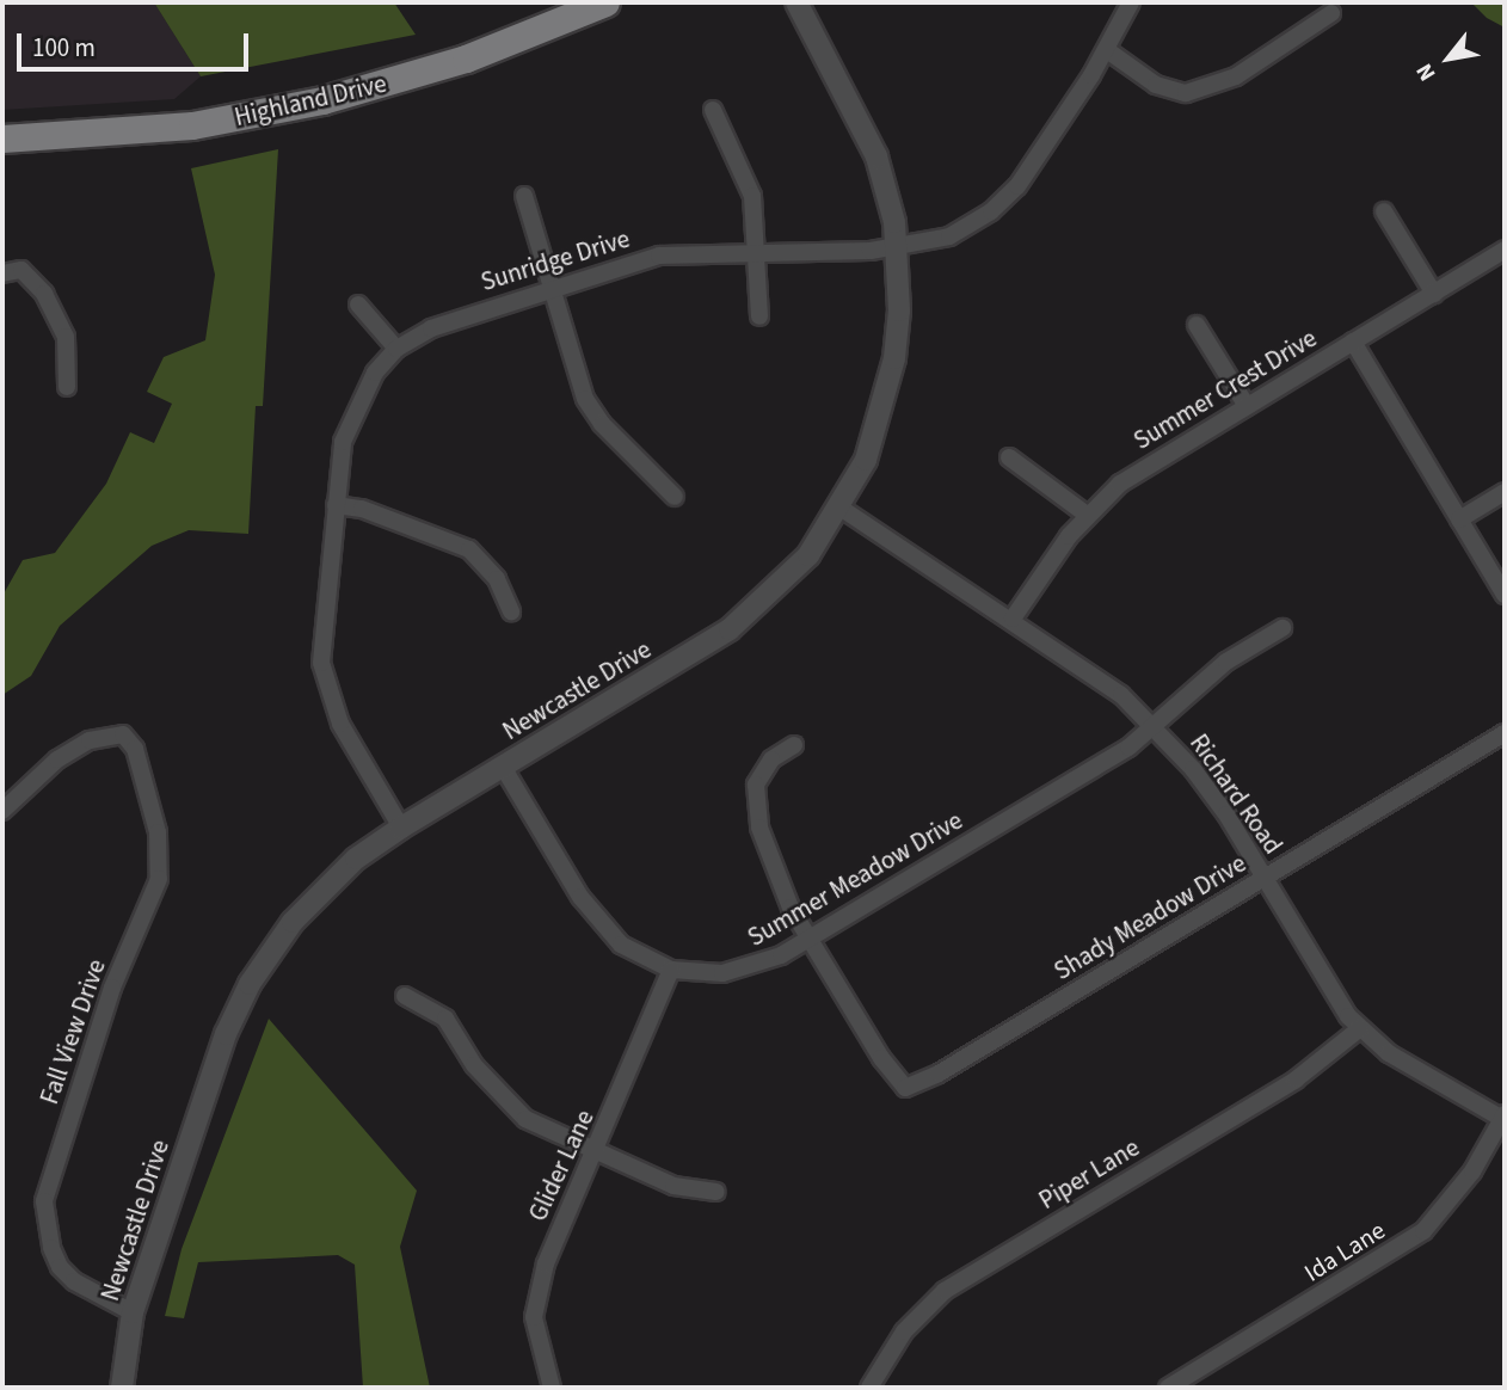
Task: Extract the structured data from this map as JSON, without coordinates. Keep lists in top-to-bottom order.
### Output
{
  "streets": {
    "main road": ["Highland Drive"],
    "street": [
      "Sunridge Drive",
      "Summer Crest Drive",
      "Newcastle Drive",
      "Richard Road",
      "Summer Meadow Drive",
      "Shady Meadow Drive",
      "Fall View Drive",
      "Glider Lane",
      "Piper Lane",
      "Ida Lane"
    ]
  },
  "crossings": [
    ["Sunridge Drive", "Newcastle Drive"],
    ["Summer Crest Drive", "Richard Road"],
    ["Newcastle Drive", "Richard Road"],
    ["Newcastle Drive", "Summer Meadow Drive"],
    ["Newcastle Drive", "Fall View Drive"],
    ["Richard Road", "Summer Meadow Drive"],
    ["Richard Road", "Shady Meadow Drive"],
    ["Richard Road", "Piper Lane"],
    ["Richard Road", "Ida Lane"],
    ["Summer Meadow Drive", "Shady Meadow Drive"],
    ["Summer Meadow Drive", "Glider Lane"]
  ],
  "scale_bar": "100 m",
  "north": "bottom left"
}
